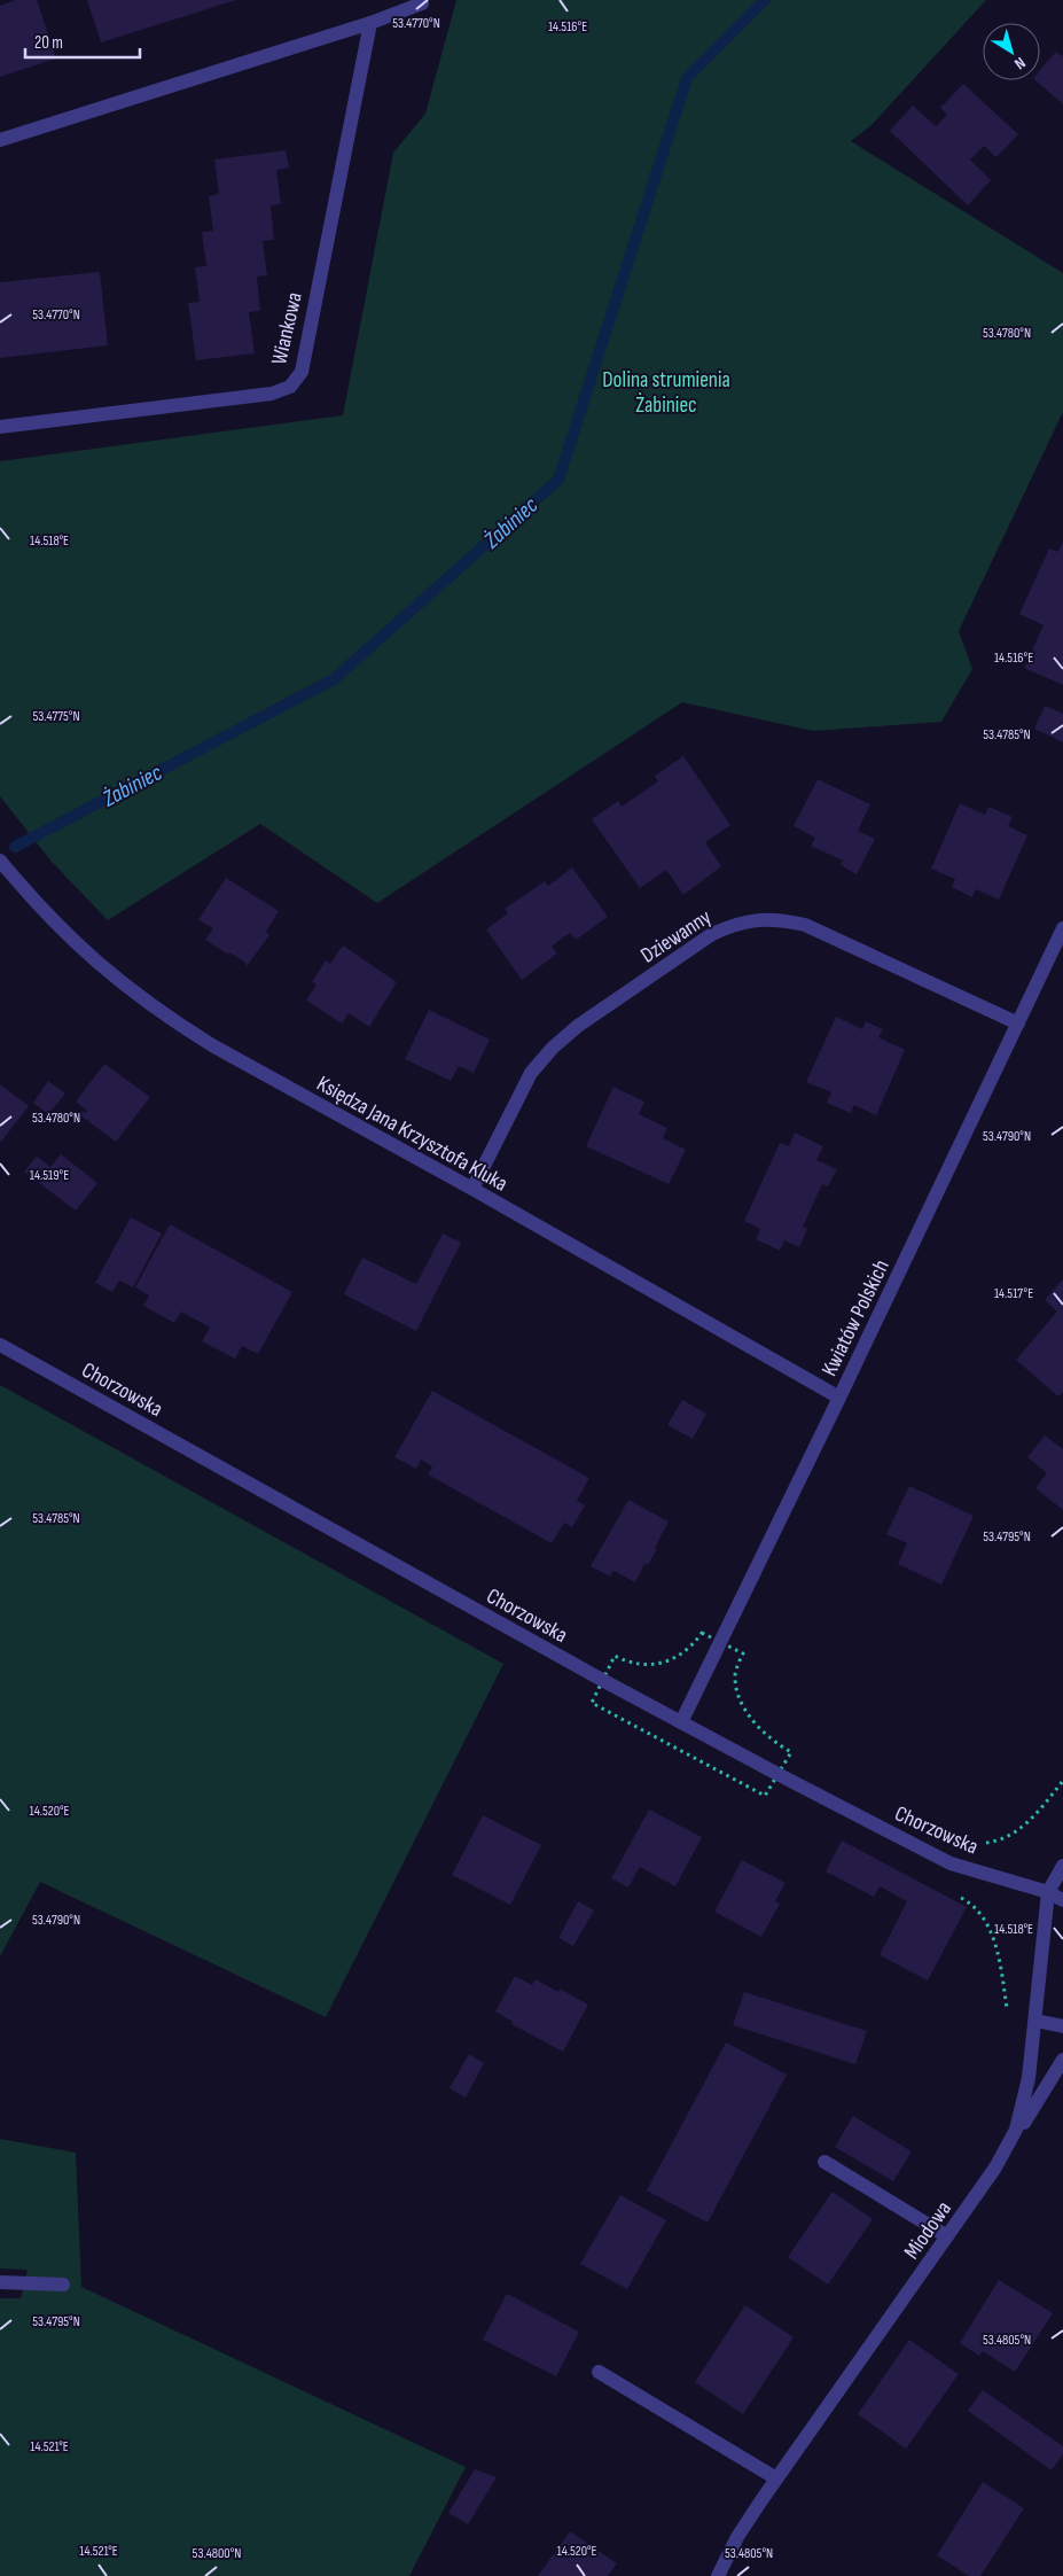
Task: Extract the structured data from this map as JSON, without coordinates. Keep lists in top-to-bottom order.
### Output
{
  "streets": {
    "street": [
      "Wiankowa",
      "Dziewanny",
      "Księdza Jana Krzysztofa Kluka",
      "Kwiatów Polskich",
      "Chorzowska",
      "Miodowa"
    ]
  },
  "crossings": [
    ["Dziewanny", "Księdza Jana Krzysztofa Kluka"],
    ["Dziewanny", "Kwiatów Polskich"],
    ["Księdza Jana Krzysztofa Kluka", "Kwiatów Polskich"],
    ["Kwiatów Polskich", "Chorzowska"],
    ["Chorzowska", "Miodowa"]
  ],
  "water": ["Żabiniec"],
  "parks": ["Dolina strumienia Żabiniec"],
  "scale_bar": "20 m",
  "north": "bottom right",
  "coordinates": [
    "53.4770°N",
    "14.516°E",
    "53.4780°N",
    "14.518°E",
    "53.4775°N",
    "53.4785°N",
    "53.4790°N",
    "14.519°E",
    "14.517°E",
    "53.4795°N",
    "14.520°E",
    "53.4805°N",
    "14.521°E",
    "53.4800°N"
  ]
}
